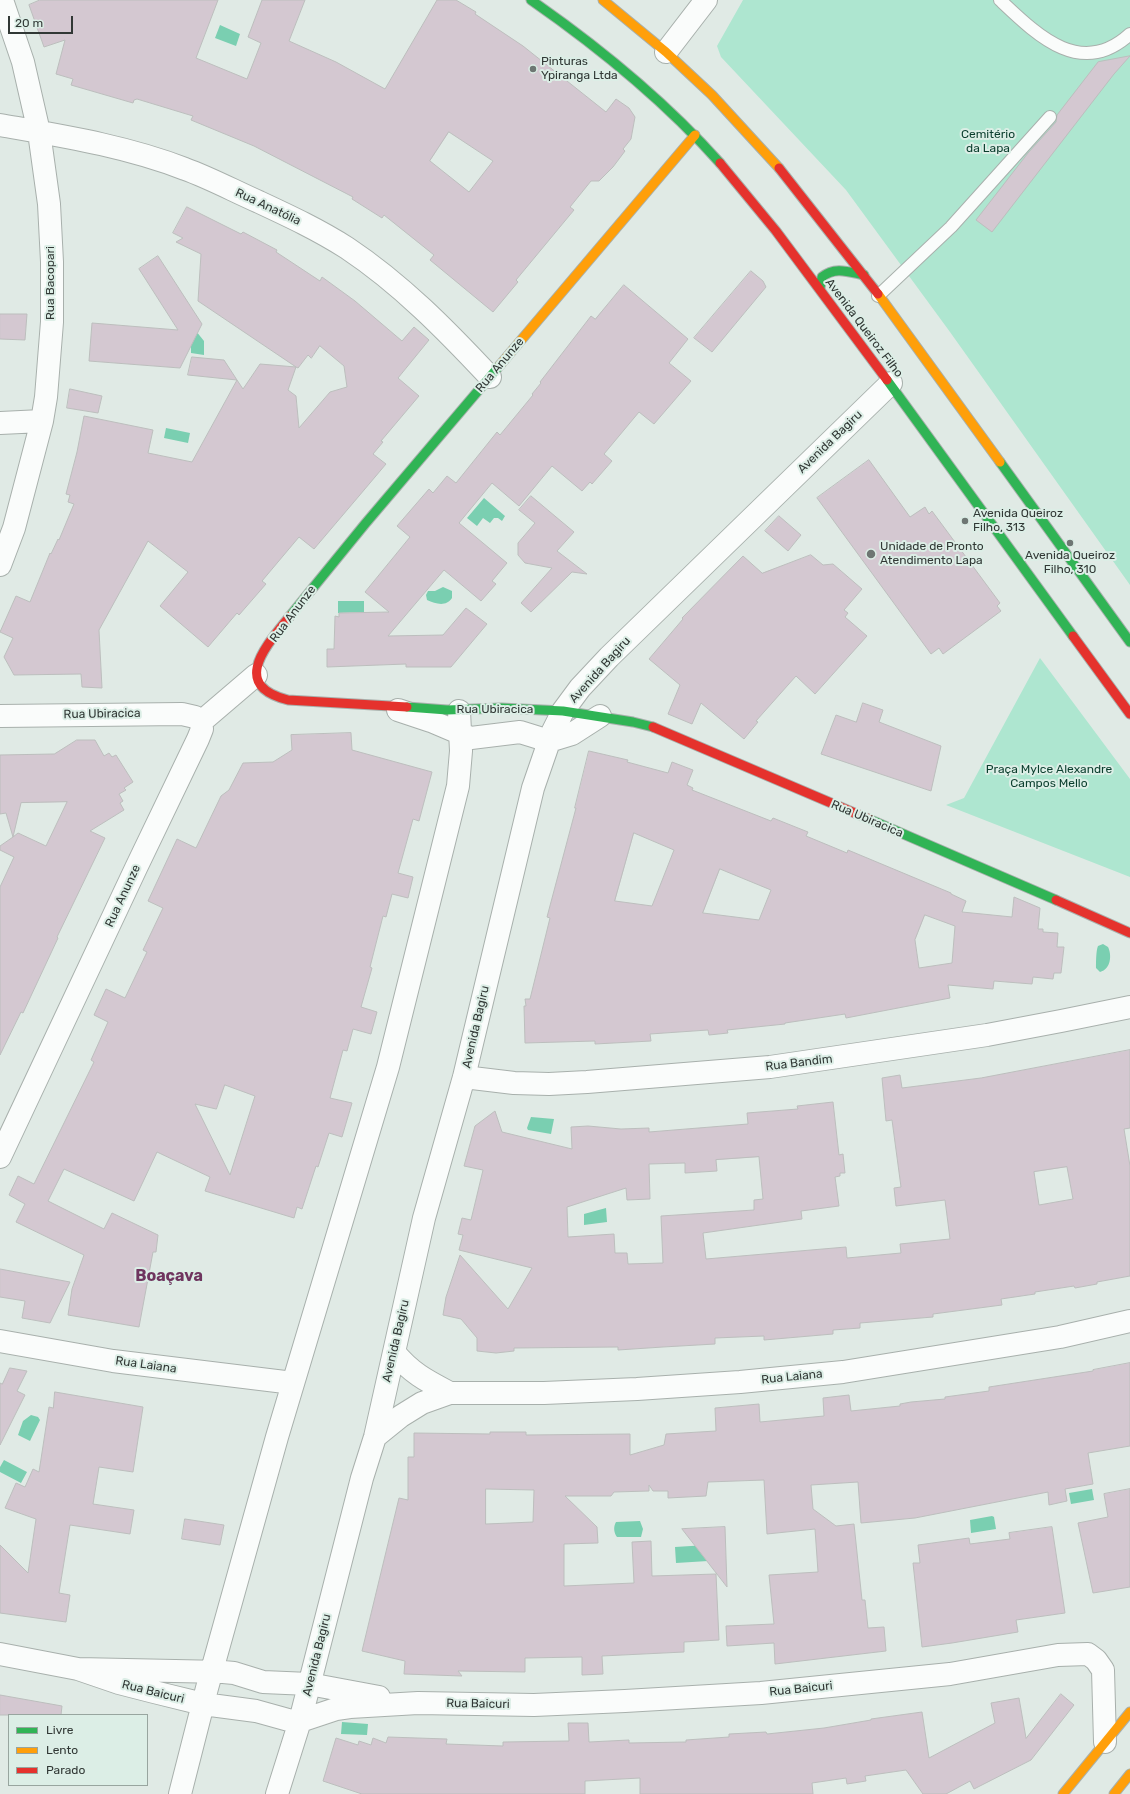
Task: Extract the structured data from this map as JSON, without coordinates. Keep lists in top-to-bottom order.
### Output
{
  "streets": {
    "main road": ["Avenida Queiroz Filho", "Rua Anunze", "Rua Ubiracica"],
    "street": [
      "Rua Anatólia",
      "Rua Bacopari",
      "Avenida Bagiru",
      "Rua Bandim",
      "Rua Laiana",
      "Rua Baicuri"
    ]
  },
  "crossings": [
    ["Rua Anatólia", "Rua Bacopari"],
    ["Rua Anatólia", "Rua Anunze"],
    ["Avenida Queiroz Filho", "Rua Anunze"],
    ["Avenida Queiroz Filho", "Avenida Bagiru"],
    ["Rua Anunze", "Rua Ubiracica"],
    ["Avenida Bagiru", "Rua Ubiracica"],
    ["Avenida Bagiru", "Rua Bandim"],
    ["Avenida Bagiru", "Rua Laiana"],
    ["Avenida Bagiru", "Rua Baicuri"]
  ],
  "districts": ["Boaçava"],
  "parks": ["Cemitério da Lapa", "Praça Mylce Alexandre Campos Mello"],
  "places": [
    "Pinturas Ypiranga Ltda",
    "Avenida Queiroz Filho, 313",
    "Avenida Queiroz Filho, 310",
    "Unidade de Pronto Atendimento Lapa"
  ],
  "legend": ["Livre", "Lento", "Parado"],
  "scale_bar": "20 m"
}
